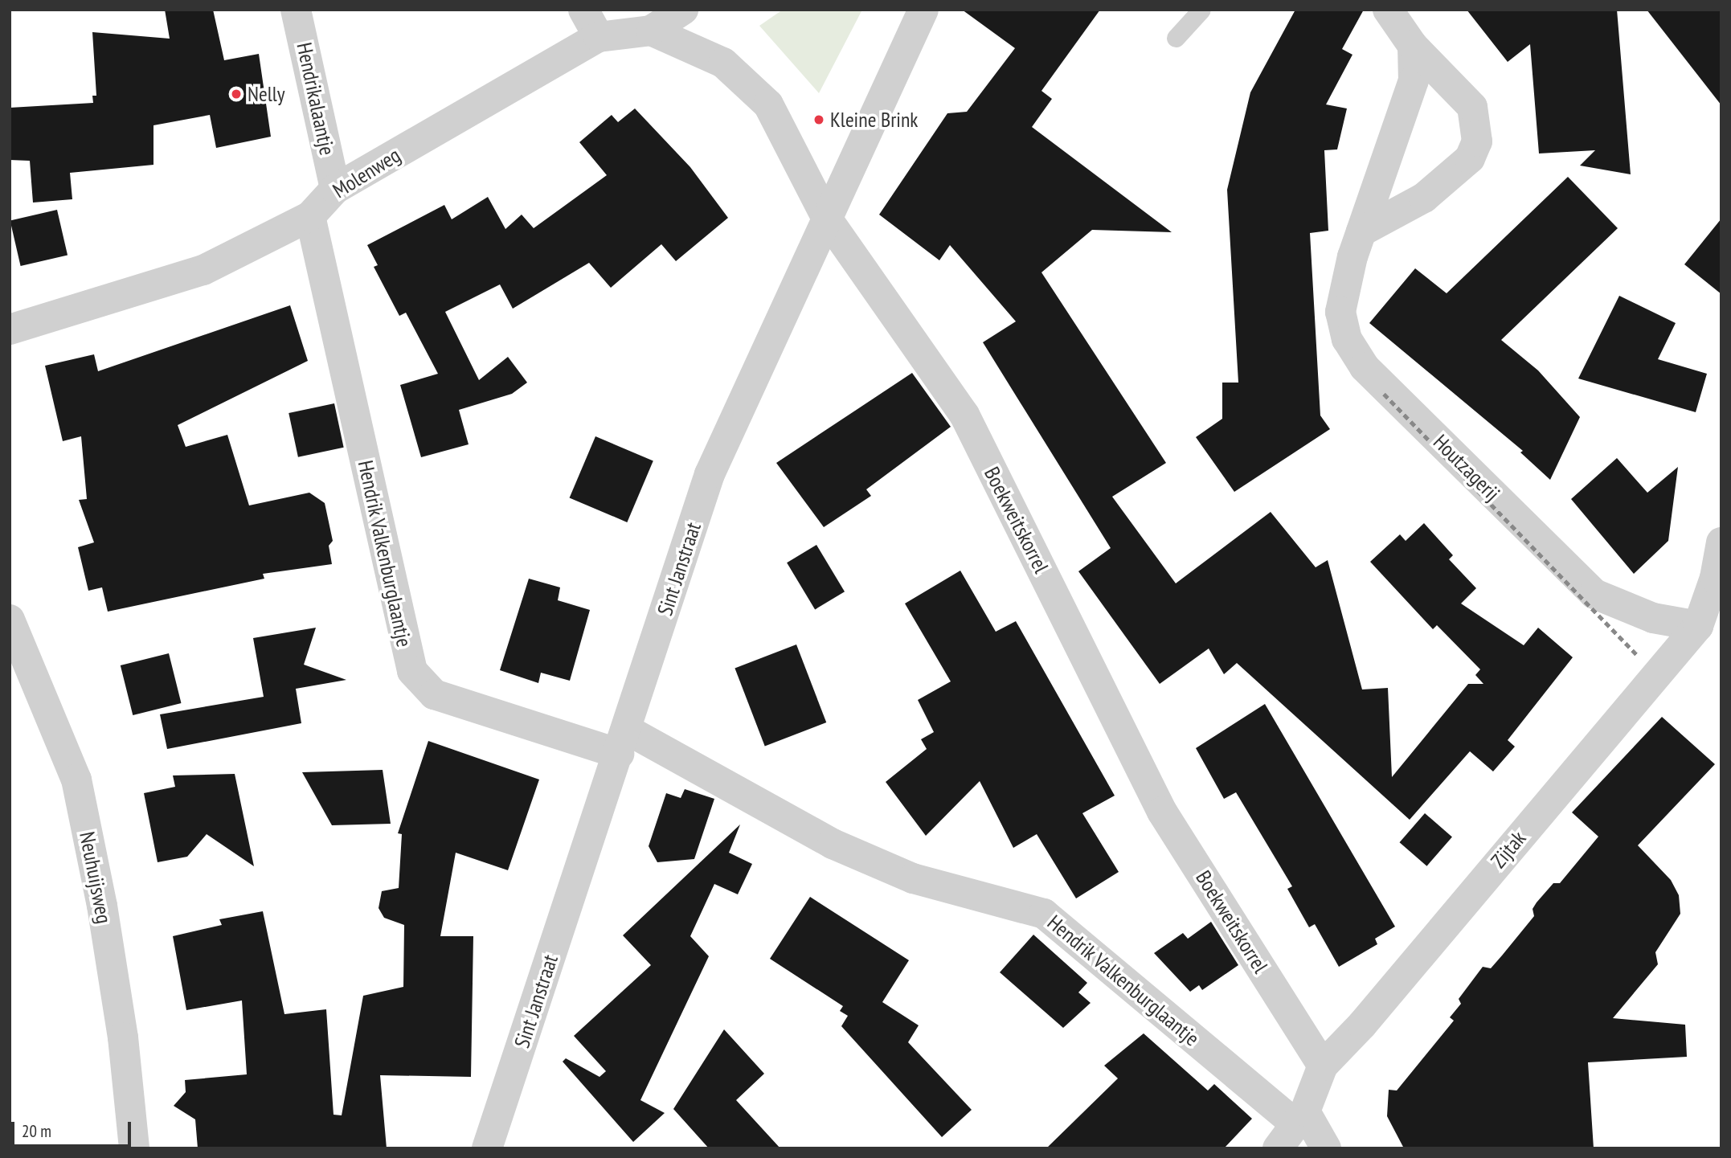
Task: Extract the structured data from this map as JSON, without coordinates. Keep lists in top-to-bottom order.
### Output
{
  "streets": {
    "street": [
      "Hendrikalaantje",
      "Molenweg",
      "Houtzagerij",
      "Boekweitskorrel",
      "Hendrik Valkenburglaantje",
      "Sint Janstraat",
      "Zijtak",
      "Neuhuijsweg"
    ]
  },
  "crossings": [
    ["Hendrikalaantje", "Molenweg"],
    ["Molenweg", "Boekweitskorrel"],
    ["Molenweg", "Hendrik Valkenburglaantje"],
    ["Houtzagerij", "Zijtak"],
    ["Boekweitskorrel", "Sint Janstraat"],
    ["Boekweitskorrel", "Zijtak"],
    ["Hendrik Valkenburglaantje", "Sint Janstraat"],
    ["Hendrik Valkenburglaantje", "Zijtak"]
  ],
  "places": ["Nelly", "Kleine Brink"],
  "scale_bar": "20 m"
}
